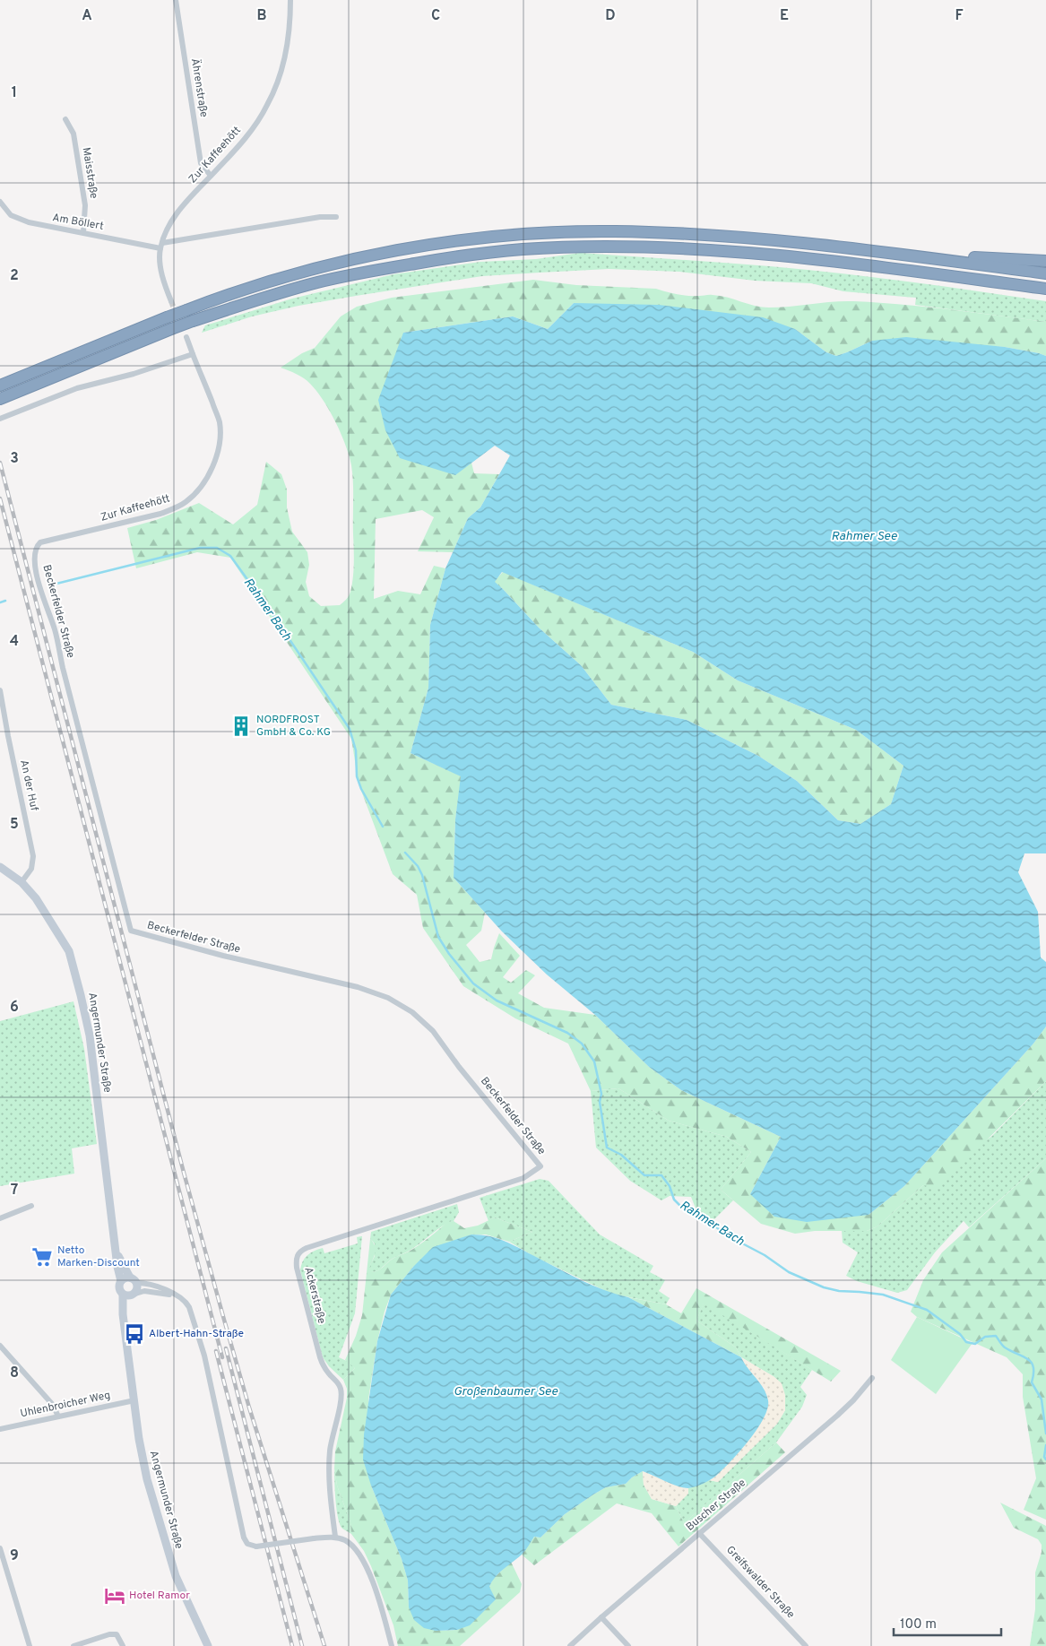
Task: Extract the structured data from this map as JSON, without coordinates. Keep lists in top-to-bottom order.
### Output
{
  "streets": {
    "main road": ["Angermunder Straße"],
    "street": [
      "Ährenstraße",
      "Zur Kaffeehött",
      "Maisstraße",
      "Am Böllert",
      "Beckerfelder Straße",
      "An der Huf",
      "Ackerstraße",
      "Uhlenbroicher Weg",
      "Buscher Straße",
      "Greifswalder Straße"
    ]
  },
  "crossings": [
    ["Ährenstraße", "Zur Kaffeehött"],
    ["Zur Kaffeehött", "Am Böllert"],
    ["Zur Kaffeehött", "Beckerfelder Straße"],
    ["Maisstraße", "Am Böllert"],
    ["Beckerfelder Straße", "Ackerstraße"],
    ["An der Huf", "Angermunder Straße"],
    ["Angermunder Straße", "Uhlenbroicher Weg"],
    ["Buscher Straße", "Greifswalder Straße"]
  ],
  "water": ["Rahmer See", "Rahmer Bach", "Großenbaumer See"],
  "places": {
    "building": ["NORDFROST GmbH & Co. KG"],
    "supermarket": ["Netto Marken-Discount"],
    "bus stop": ["Albert-Hahn-Straße"],
    "hotel": ["Hotel Ramor"]
  },
  "scale_bar": "100 m",
  "grid": {
    "columns": [
      "A",
      "B",
      "C",
      "D",
      "E",
      "F"
    ],
    "rows": [
      "1",
      "2",
      "3",
      "4",
      "5",
      "6",
      "7",
      "8",
      "9"
    ]
  }
}
